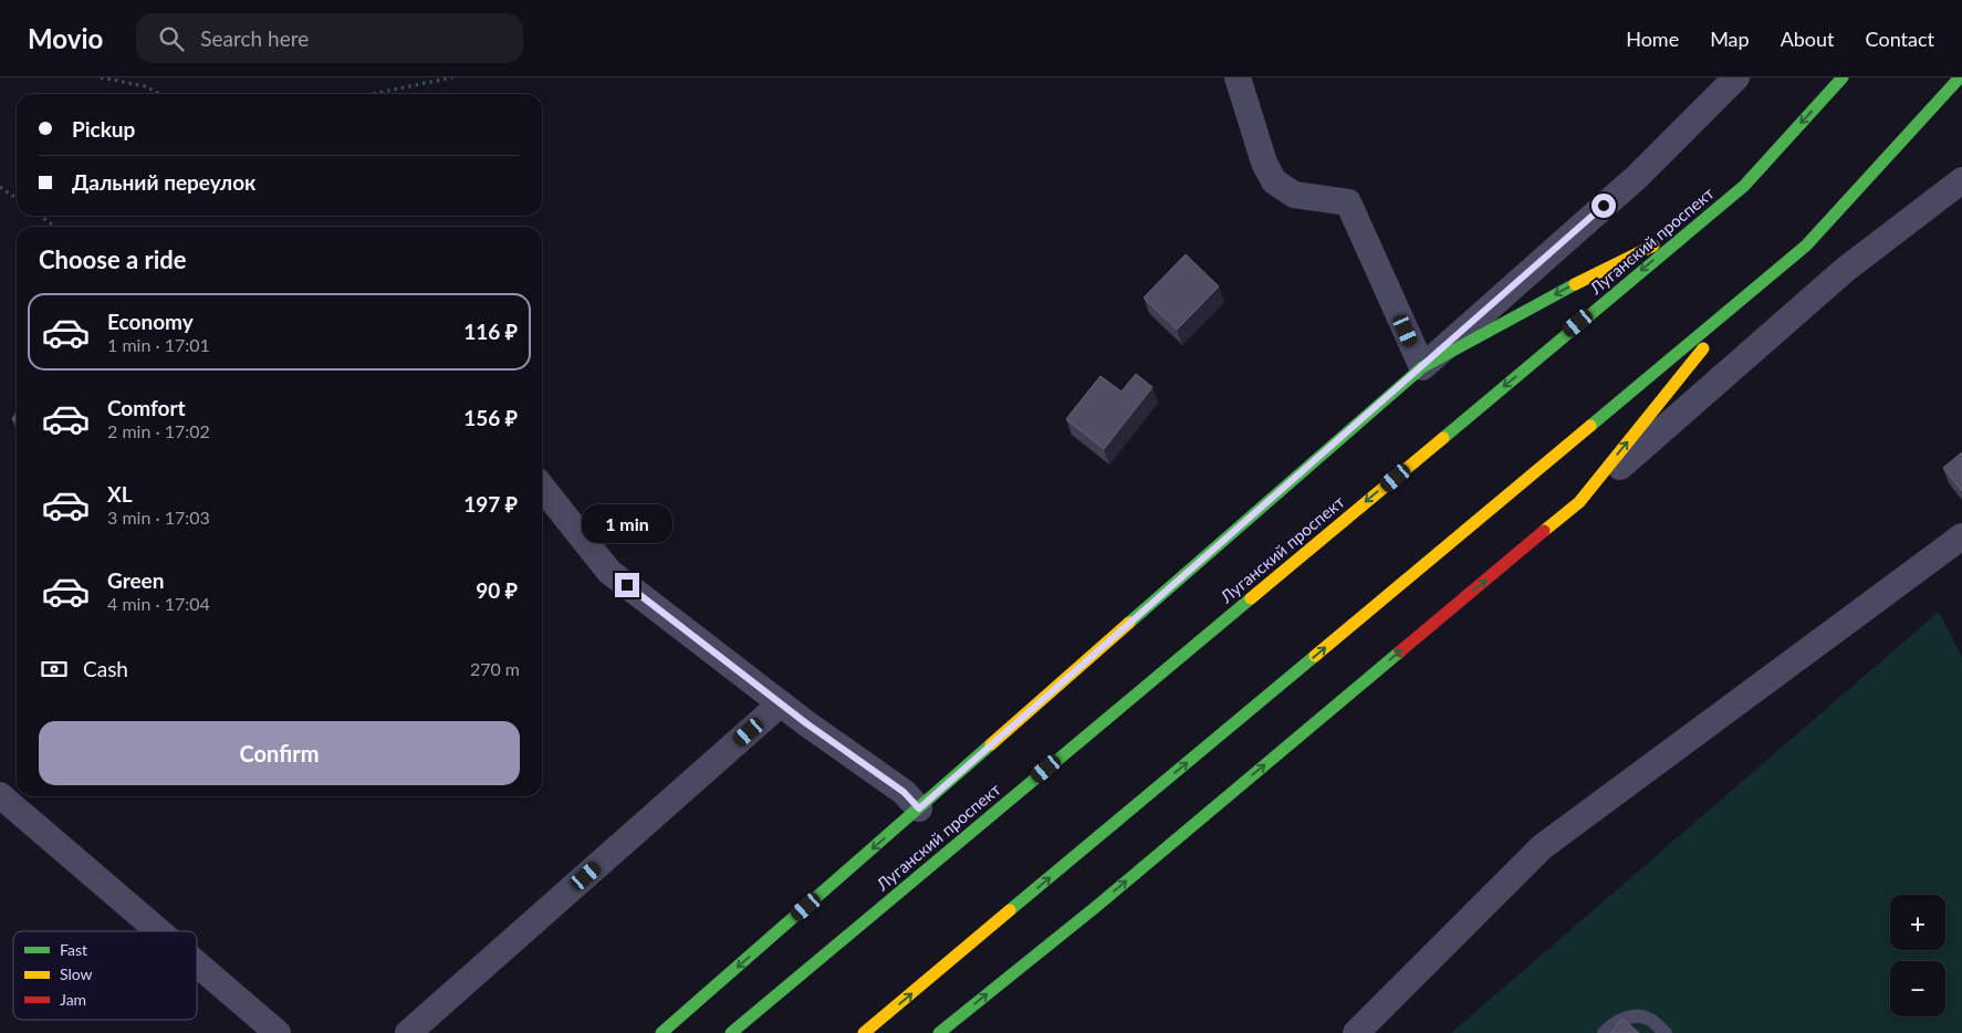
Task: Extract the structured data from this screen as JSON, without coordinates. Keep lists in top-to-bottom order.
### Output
{
  "streets": {
    "main road": ["Луганский проспект"]
  },
  "legend": ["Fast", "Slow", "Jam"],
  "page": {
    "header": "Movio",
    "search": "Search here",
    "nav": [
      "Home",
      "Map",
      "About",
      "Contact"
    ],
    "banner": ["Pickup", "Дальний переулок"],
    "heading": "Choose a ride",
    "list": [
      {
        "name": "Economy",
        "note": "1 min · 17:01",
        "value": "116 ₽"
      },
      {
        "name": "Comfort",
        "note": "2 min · 17:02",
        "value": "156 ₽"
      },
      {
        "name": "XL",
        "note": "3 min · 17:03",
        "value": "197 ₽"
      },
      {
        "name": "Green",
        "note": "4 min · 17:04",
        "value": "90 ₽"
      }
    ],
    "bubble": "1 min",
    "pay": ["Cash", "270 m"],
    "buttons": "Confirm",
    "map_buttons": ["+", "−"]
  }
}
